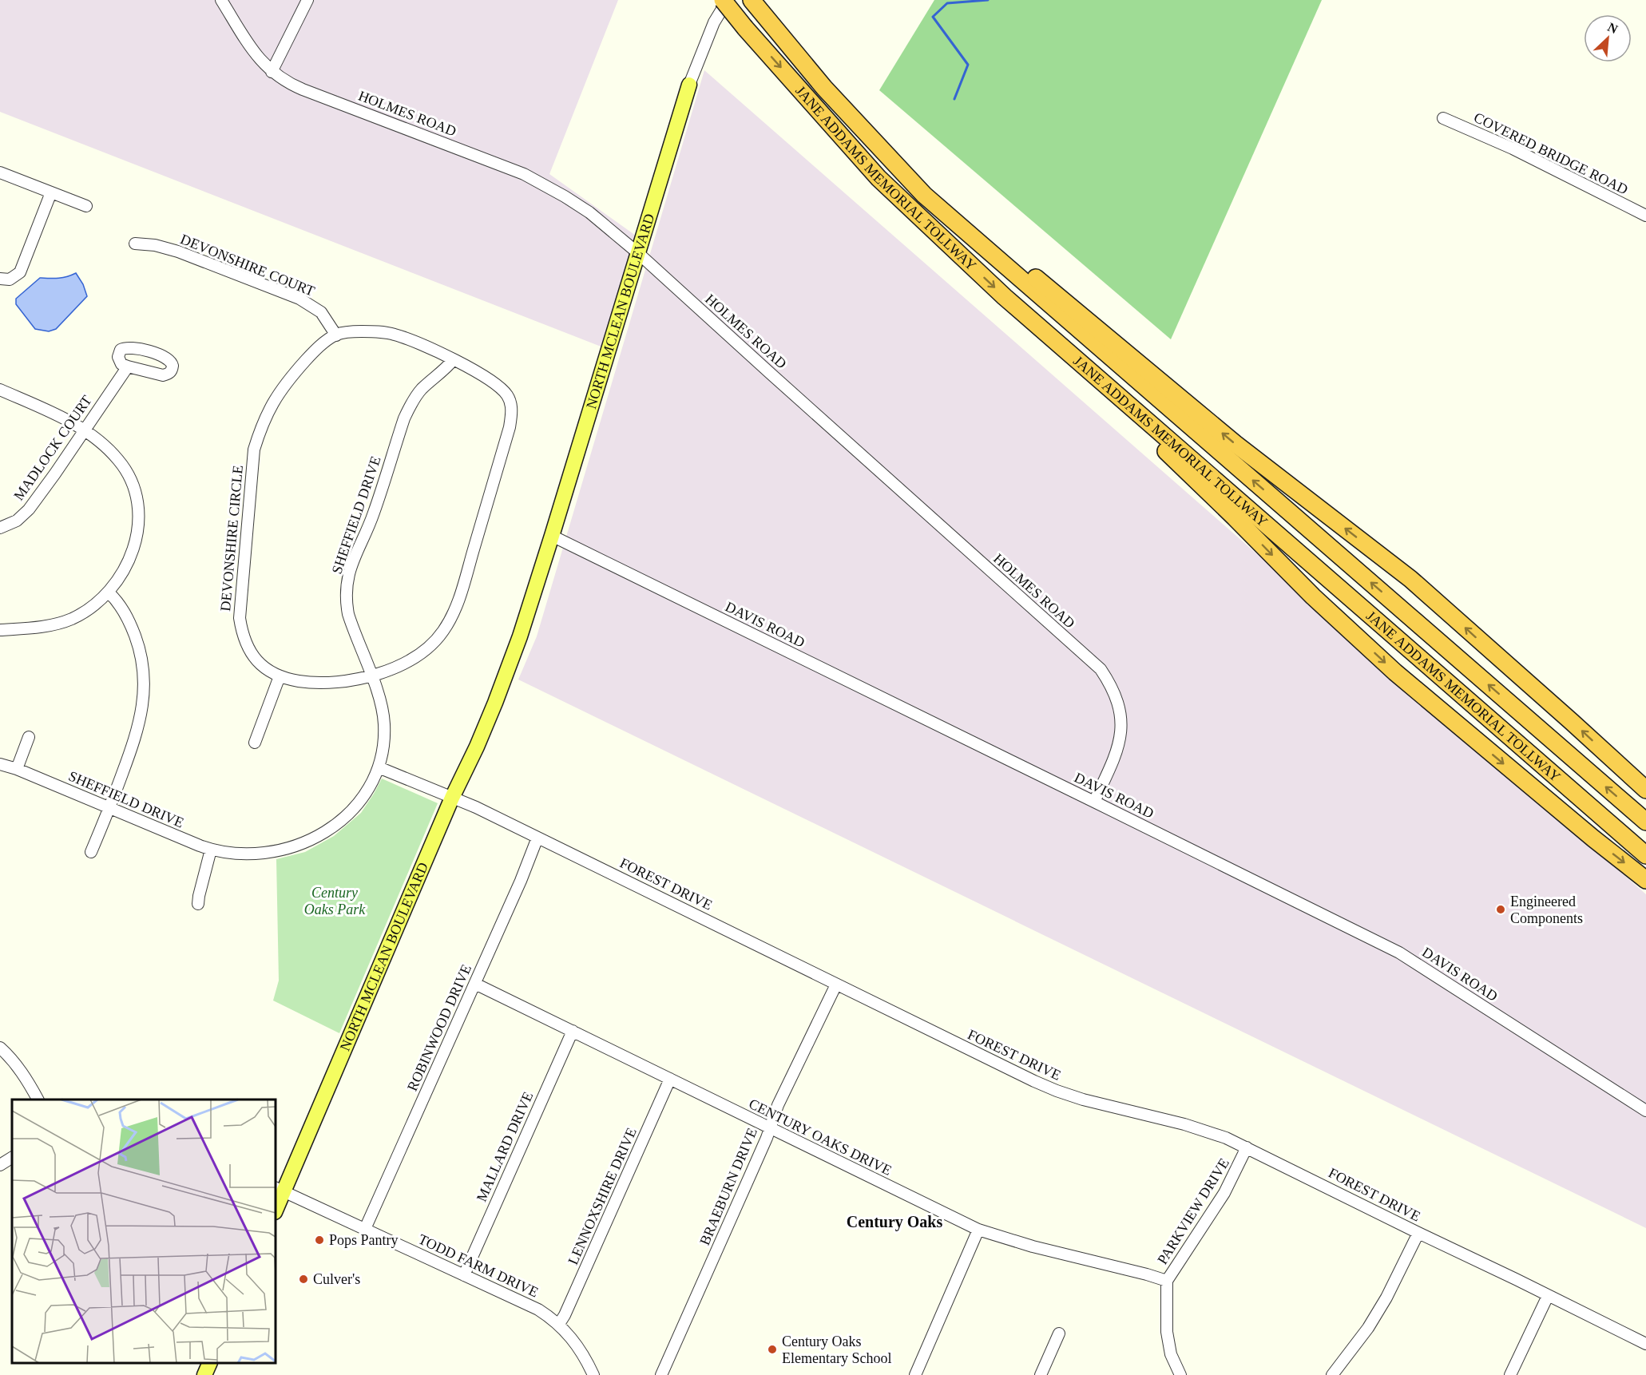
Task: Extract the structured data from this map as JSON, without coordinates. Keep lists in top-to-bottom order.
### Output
{
  "streets": {
    "highway": ["JANE ADDAMS MEMORIAL TOLLWAY"],
    "main road": ["NORTH MCLEAN BOULEVARD"],
    "street": [
      "HOLMES ROAD",
      "COVERED BRIDGE ROAD",
      "DEVONSHIRE COURT",
      "MADLOCK COURT",
      "SHEFFIELD DRIVE",
      "DEVONSHIRE CIRCLE",
      "DAVIS ROAD",
      "FOREST DRIVE",
      "ROBINWOOD DRIVE",
      "CENTURY OAKS DRIVE",
      "MALLARD DRIVE",
      "BRAEBURN DRIVE",
      "LENNOXSHIRE DRIVE",
      "PARKVIEW DRIVE",
      "TODD FARM DRIVE"
    ]
  },
  "crossings": [
    ["HOLMES ROAD", "NORTH MCLEAN BOULEVARD"],
    ["HOLMES ROAD", "DAVIS ROAD"],
    ["DEVONSHIRE COURT", "DEVONSHIRE CIRCLE"],
    ["NORTH MCLEAN BOULEVARD", "DAVIS ROAD"],
    ["NORTH MCLEAN BOULEVARD", "FOREST DRIVE"],
    ["NORTH MCLEAN BOULEVARD", "TODD FARM DRIVE"],
    ["SHEFFIELD DRIVE", "DEVONSHIRE CIRCLE"],
    ["SHEFFIELD DRIVE", "FOREST DRIVE"],
    ["FOREST DRIVE", "ROBINWOOD DRIVE"],
    ["FOREST DRIVE", "BRAEBURN DRIVE"],
    ["FOREST DRIVE", "PARKVIEW DRIVE"],
    ["ROBINWOOD DRIVE", "CENTURY OAKS DRIVE"],
    ["ROBINWOOD DRIVE", "TODD FARM DRIVE"],
    ["CENTURY OAKS DRIVE", "MALLARD DRIVE"],
    ["CENTURY OAKS DRIVE", "BRAEBURN DRIVE"],
    ["CENTURY OAKS DRIVE", "LENNOXSHIRE DRIVE"],
    ["CENTURY OAKS DRIVE", "PARKVIEW DRIVE"],
    ["MALLARD DRIVE", "TODD FARM DRIVE"],
    ["LENNOXSHIRE DRIVE", "TODD FARM DRIVE"]
  ],
  "districts": ["Century Oaks"],
  "parks": ["Century Oaks Park"],
  "places": [
    "Engineered Components",
    "Pops Pantry",
    "Culver's",
    "Century Oaks Elementary School"
  ],
  "north": "top right"
}
